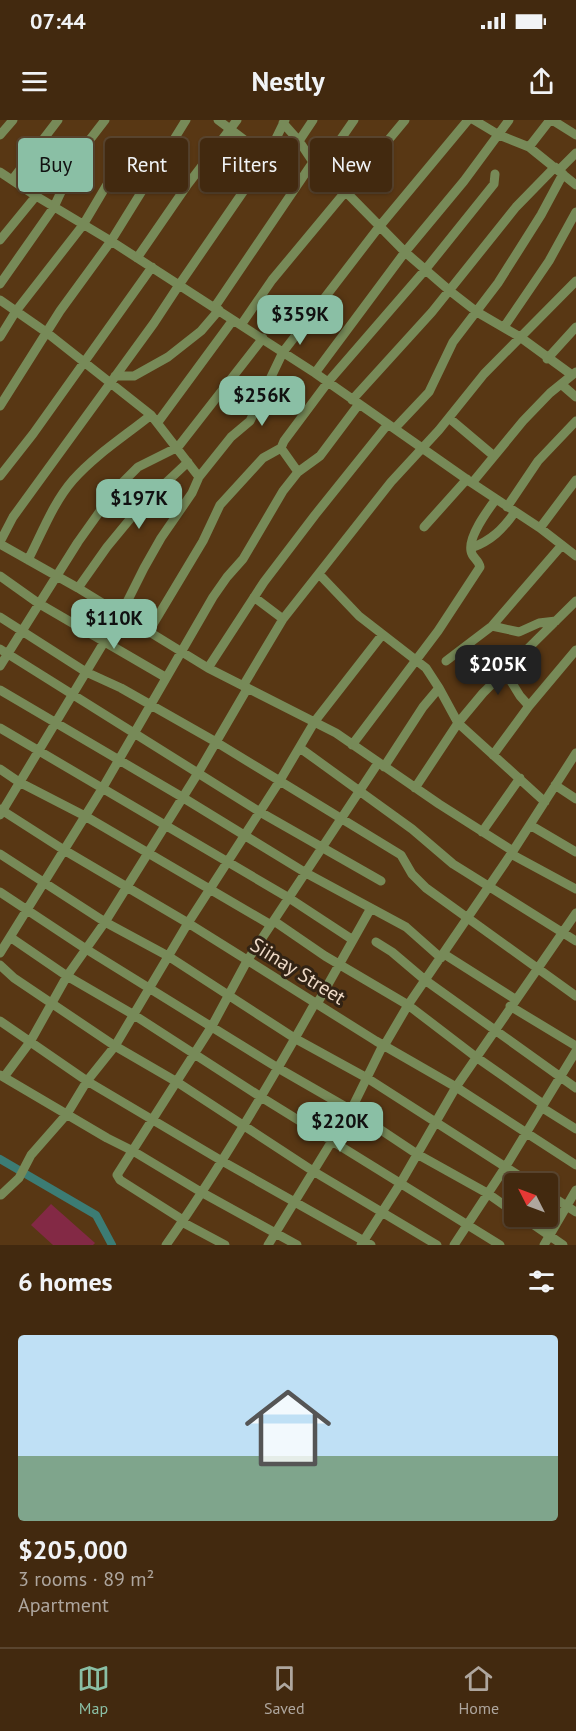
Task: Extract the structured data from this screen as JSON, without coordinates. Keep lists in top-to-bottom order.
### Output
{
  "streets": {
    "street": ["Siinay Street"]
  },
  "north": "top left",
  "page": {
    "status": "07:44",
    "header": "Nestly",
    "chip": [
      "Buy",
      "Rent",
      "Filters",
      "New"
    ],
    "price": [
      "$359K",
      "$256K",
      "$197K",
      "$110K",
      "$205K",
      "$220K"
    ],
    "heading": "6 homes",
    "list": [
      {
        "name": "$205,000",
        "note": "3 rooms · 89 m² · Apartment"
      }
    ],
    "tabs": ["Map", "Saved", "Home"]
  }
}
